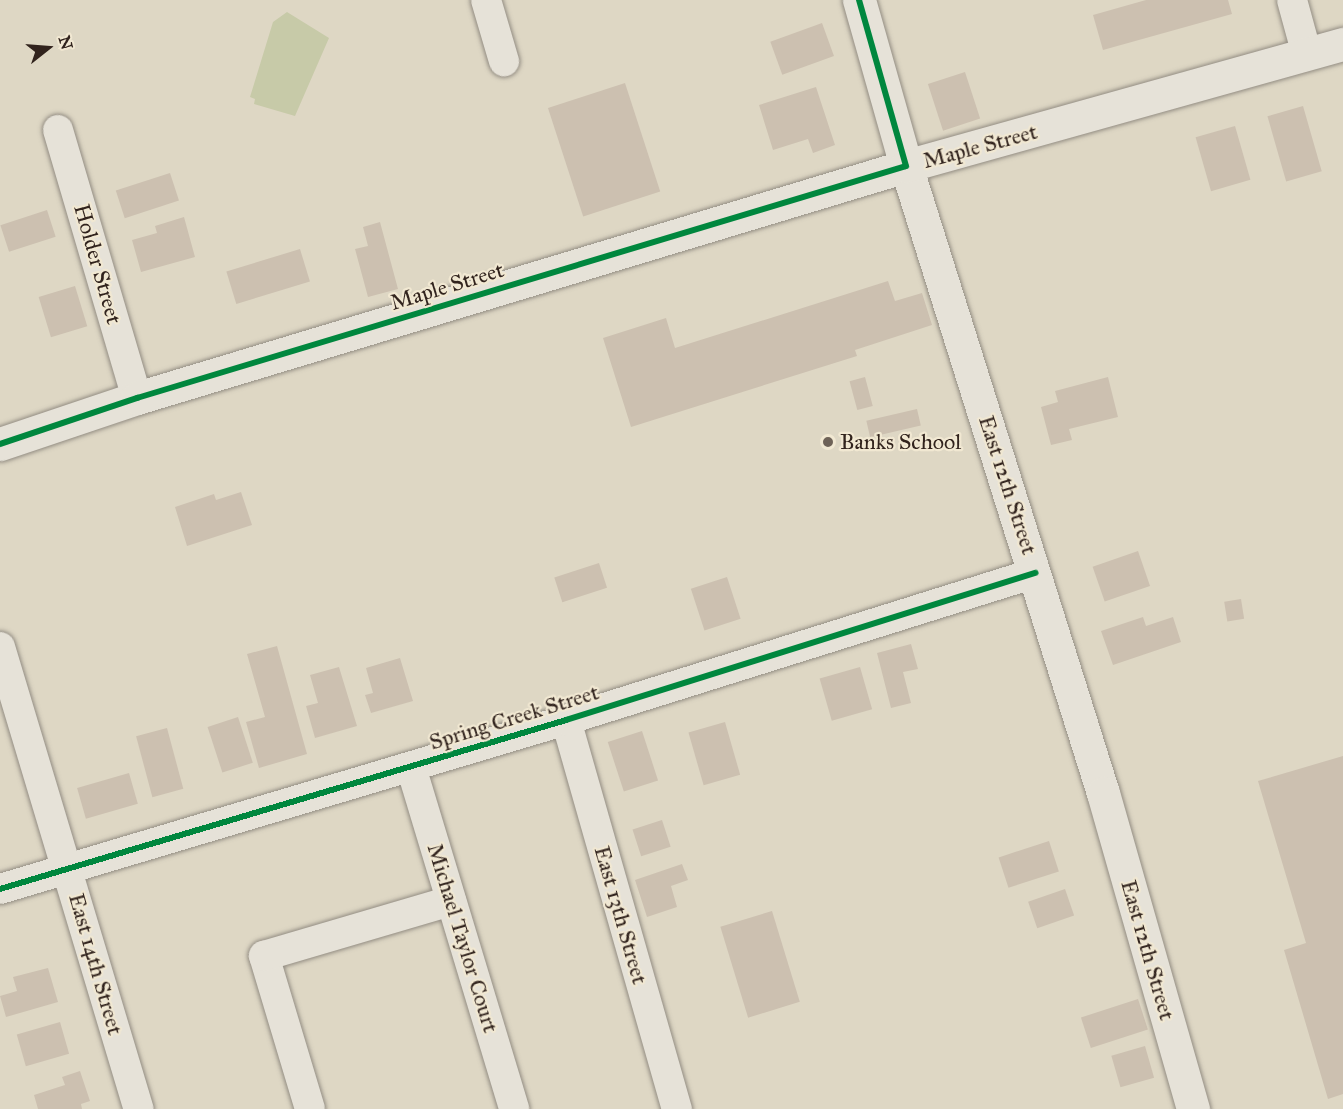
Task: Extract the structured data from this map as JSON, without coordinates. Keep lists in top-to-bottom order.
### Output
{
  "streets": {
    "main road": ["Maple Street", "East 12th Street"],
    "street": [
      "Holder Street",
      "Spring Creek Street",
      "East 13th Street",
      "Michael Taylor Court",
      "East 14th Street"
    ]
  },
  "crossings": [
    ["Maple Street", "Holder Street"],
    ["Maple Street", "East 12th Street"],
    ["East 12th Street", "Spring Creek Street"],
    ["Spring Creek Street", "East 13th Street"],
    ["Spring Creek Street", "Michael Taylor Court"],
    ["Spring Creek Street", "East 14th Street"]
  ],
  "places": ["Banks School"],
  "north": "right"
}
